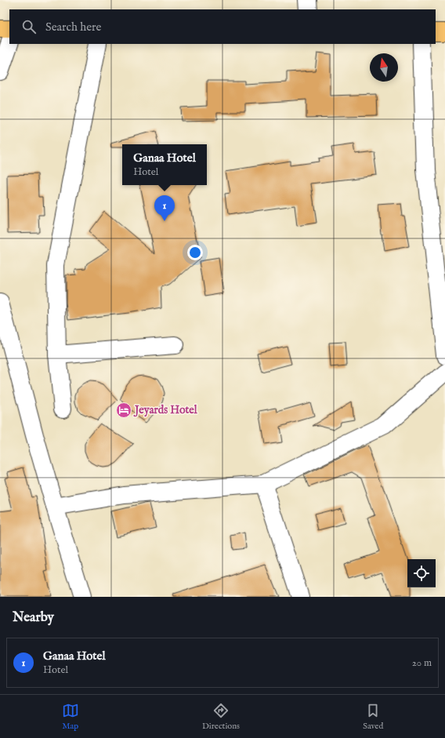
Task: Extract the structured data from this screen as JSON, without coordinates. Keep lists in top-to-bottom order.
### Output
{
  "places": {
    "hotel": ["Jeyards Hotel"]
  },
  "north": "top",
  "page": {
    "search": "Search here",
    "popup": ["Ganaa Hotel", "Hotel"],
    "pins": "1",
    "heading": "Nearby",
    "list": [
      {
        "mark": "1",
        "name": "Ganaa Hotel",
        "note": "Hotel",
        "value": "20 m"
      }
    ],
    "nav": ["Map", "Directions", "Saved"]
  }
}
